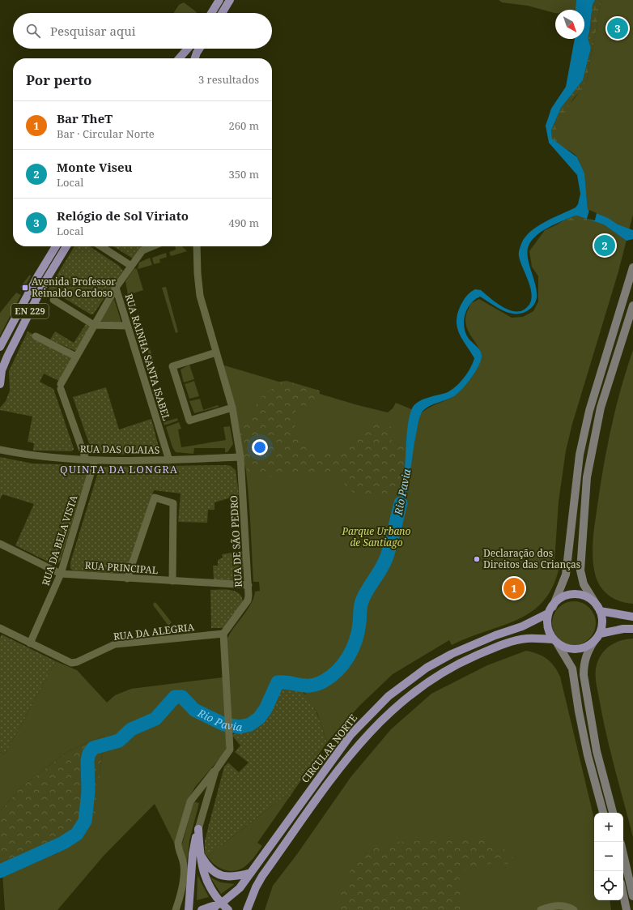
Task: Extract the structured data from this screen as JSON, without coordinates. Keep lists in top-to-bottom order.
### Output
{
  "streets": {
    "main road": ["EN 229", "CIRCULAR NORTE"],
    "street": [
      "RUA RAINHA SANTA ISABEL",
      "RUA DAS OLAIAS",
      "RUA DA BELA VISTA",
      "RUA DE SÃO PEDRO",
      "RUA PRINCIPAL",
      "RUA DA ALEGRIA"
    ]
  },
  "crossings": [
    ["RUA RAINHA SANTA ISABEL", "RUA DAS OLAIAS"],
    ["RUA DAS OLAIAS", "RUA DA BELA VISTA"],
    ["RUA DAS OLAIAS", "RUA DE SÃO PEDRO"],
    ["RUA DA BELA VISTA", "RUA PRINCIPAL"],
    ["RUA DA BELA VISTA", "RUA DA ALEGRIA"],
    ["RUA DE SÃO PEDRO", "RUA PRINCIPAL"],
    ["RUA DE SÃO PEDRO", "RUA DA ALEGRIA"]
  ],
  "districts": ["QUINTA DA LONGRA"],
  "water": ["Rio Pavia"],
  "parks": ["Parque Urbano de Santiago"],
  "places": {
    "transit": ["Avenida Professor Reinaldo Cardoso"],
    "other": ["Declaração dos Direitos das Crianças"]
  },
  "north": "bottom right",
  "page": {
    "search": "Pesquisar aqui",
    "pins": ["3", "2", "1"],
    "heading": ["Por perto", "3 resultados"],
    "list": [
      {
        "mark": "1",
        "name": "Bar TheT",
        "note": "Bar · Circular Norte",
        "value": "260 m"
      },
      {
        "mark": "2",
        "name": "Monte Viseu",
        "note": "Local",
        "value": "350 m"
      },
      {
        "mark": "3",
        "name": "Relógio de Sol Viriato",
        "note": "Local",
        "value": "490 m"
      }
    ],
    "map_buttons": ["+", "−"]
  }
}
